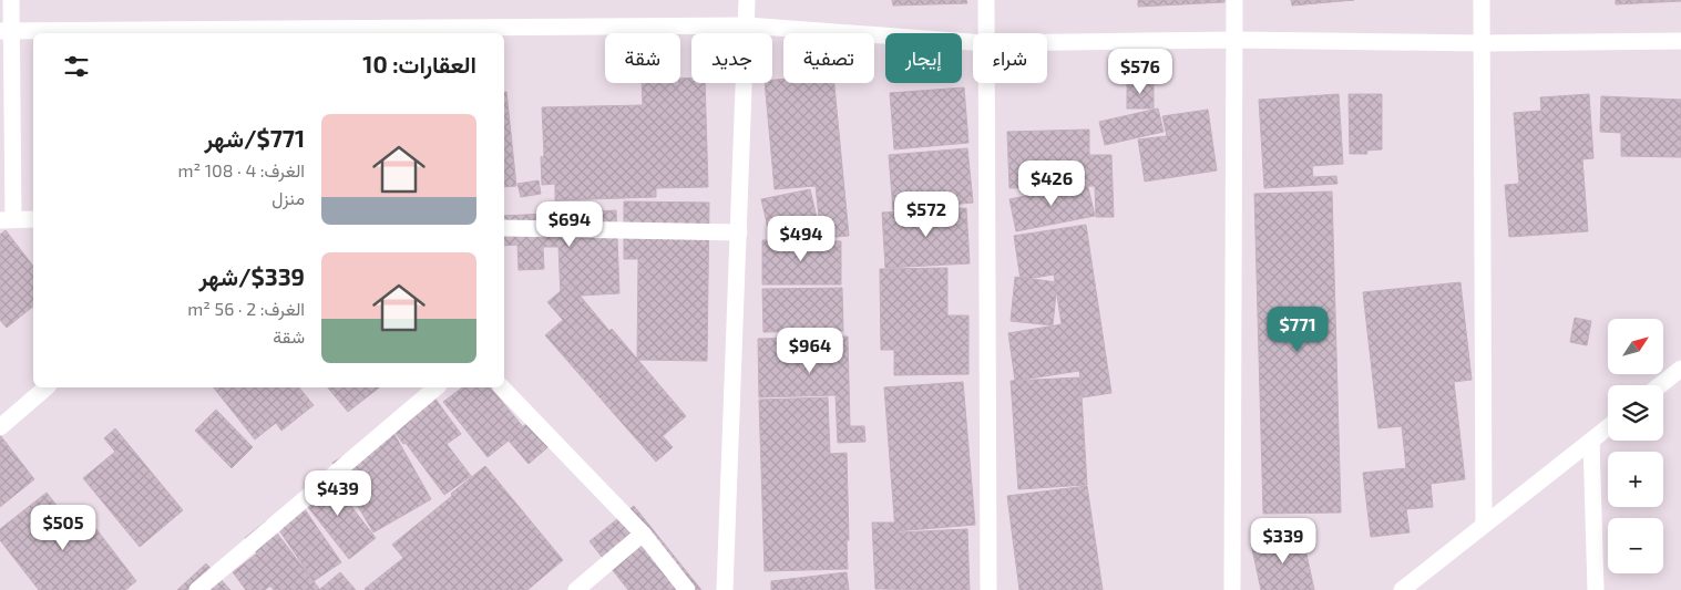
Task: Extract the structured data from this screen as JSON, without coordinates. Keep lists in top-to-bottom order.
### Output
{
  "north": "top right",
  "page": {
    "chip": [
      "شراء",
      "إيجار",
      "تصفية",
      "جديد",
      "شقة"
    ],
    "heading": "العقارات: 10",
    "price": [
      "$576",
      "$426",
      "$572",
      "$694",
      "$494",
      "$771",
      "$964",
      "$439",
      "$505",
      "$339"
    ],
    "list": [
      {
        "name": "$771/شهر",
        "note": "الغرف: 4 · 108 m² · منزل"
      },
      {
        "name": "$339/شهر",
        "note": "الغرف: 2 · 56 m² · شقة"
      }
    ],
    "map_buttons": ["+", "−"]
  }
}
